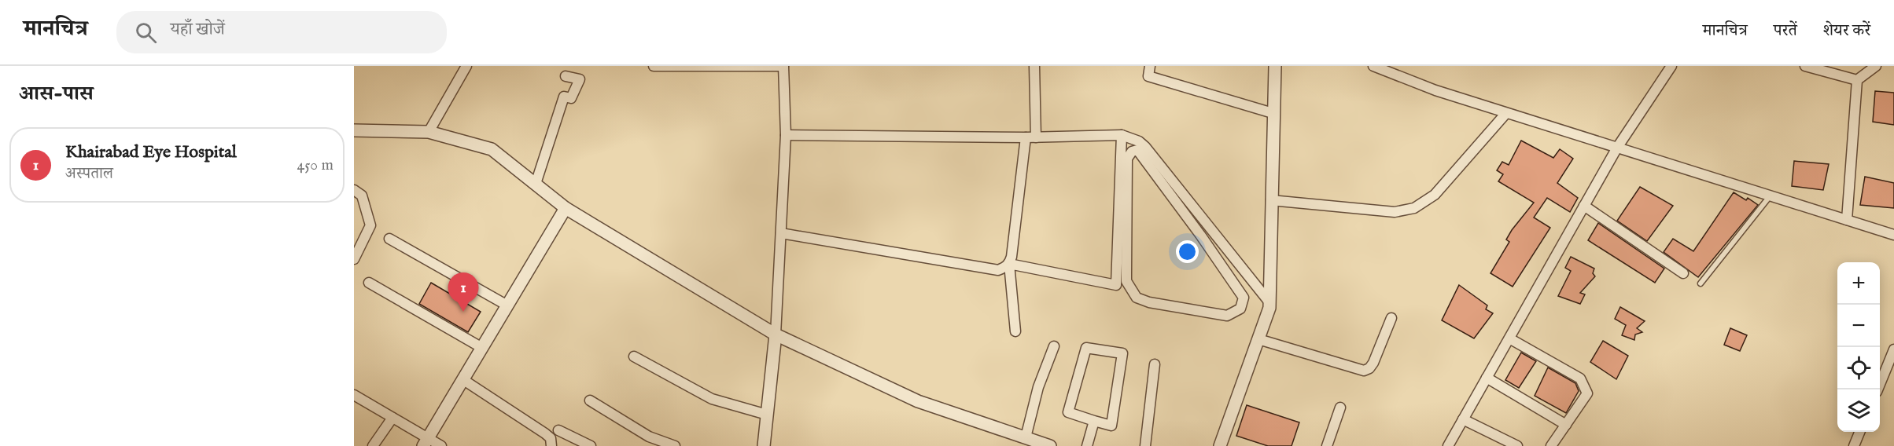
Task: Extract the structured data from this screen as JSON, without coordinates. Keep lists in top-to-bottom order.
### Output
{
  "page": {
    "header": "मानचित्र",
    "search": "यहाँ खोजें",
    "nav": ["मानचित्र", "परतें", "शेयर करें"],
    "heading": "आस-पास",
    "list": [
      {
        "mark": "1",
        "name": "Khairabad Eye Hospital",
        "note": "अस्पताल",
        "value": "450 m"
      }
    ],
    "map_buttons": ["+", "−"],
    "pins": "1"
  }
}
